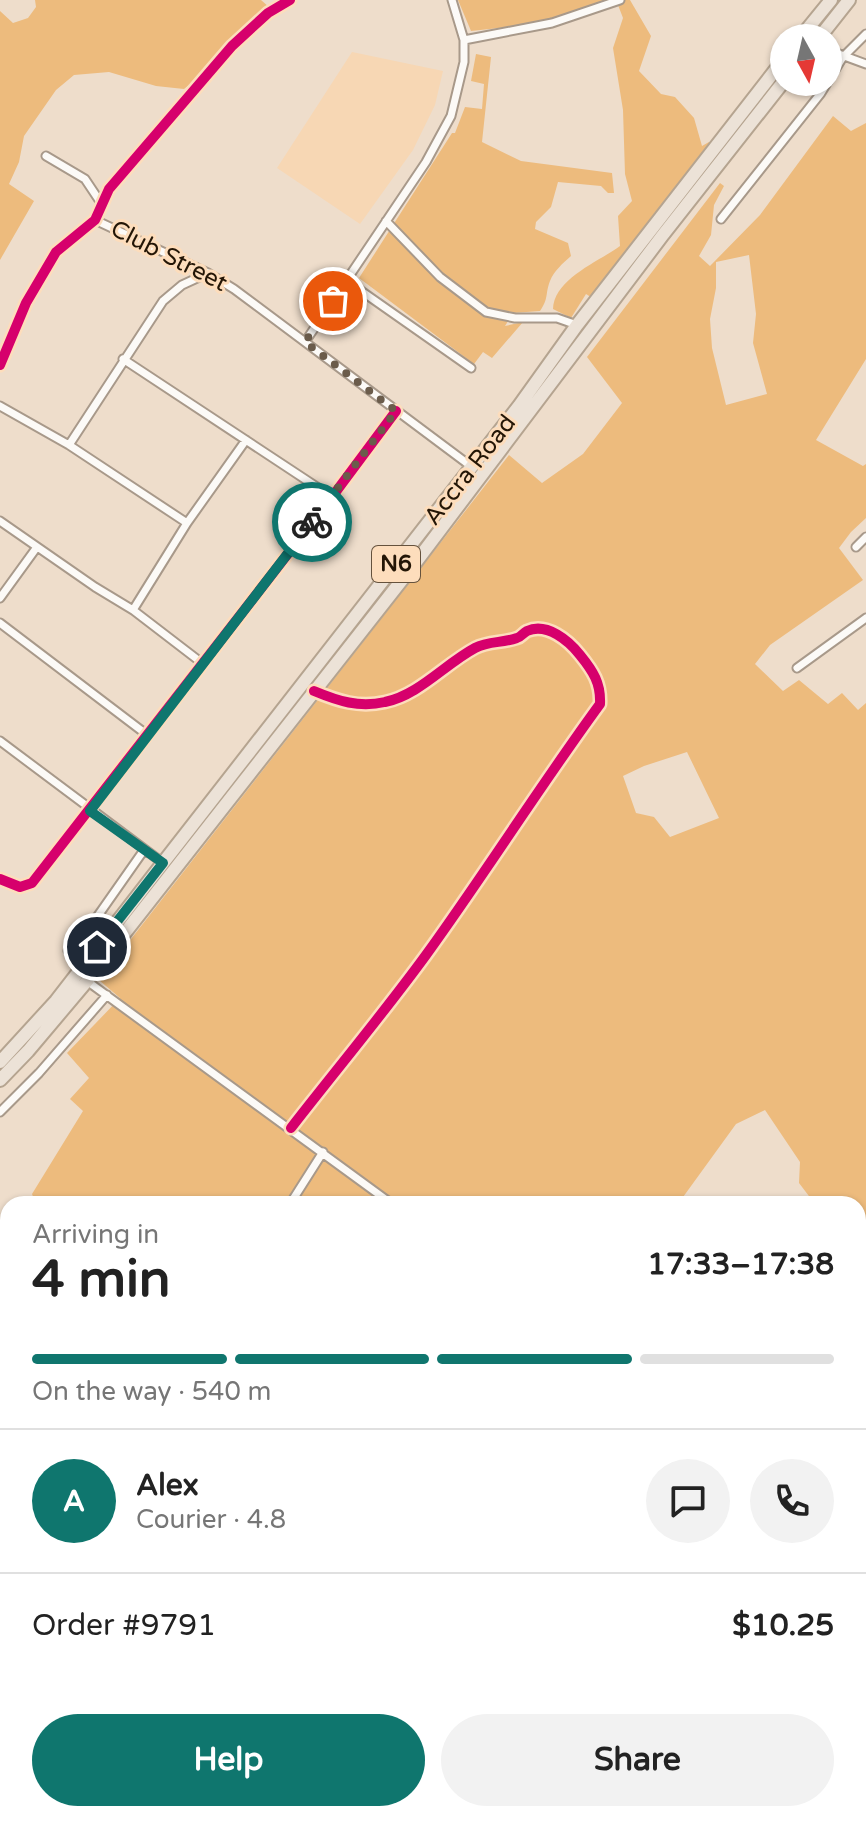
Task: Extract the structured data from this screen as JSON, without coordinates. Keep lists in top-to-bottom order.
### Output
{
  "streets": {
    "highway": ["Accra Road", "N6"],
    "street": ["Club Street"]
  },
  "crossings": [
    ["Club Street", "Accra Road"]
  ],
  "north": "bottom",
  "page": {
    "heading": ["4 min", "Arriving in", "17:33–17:38"],
    "panel": [
      "Alex",
      "Courier · 4.8",
      "Order #9791",
      "$10.25"
    ],
    "bar": "On the way · 540 m",
    "round": "A",
    "buttons": ["Help", "Share"]
  }
}
